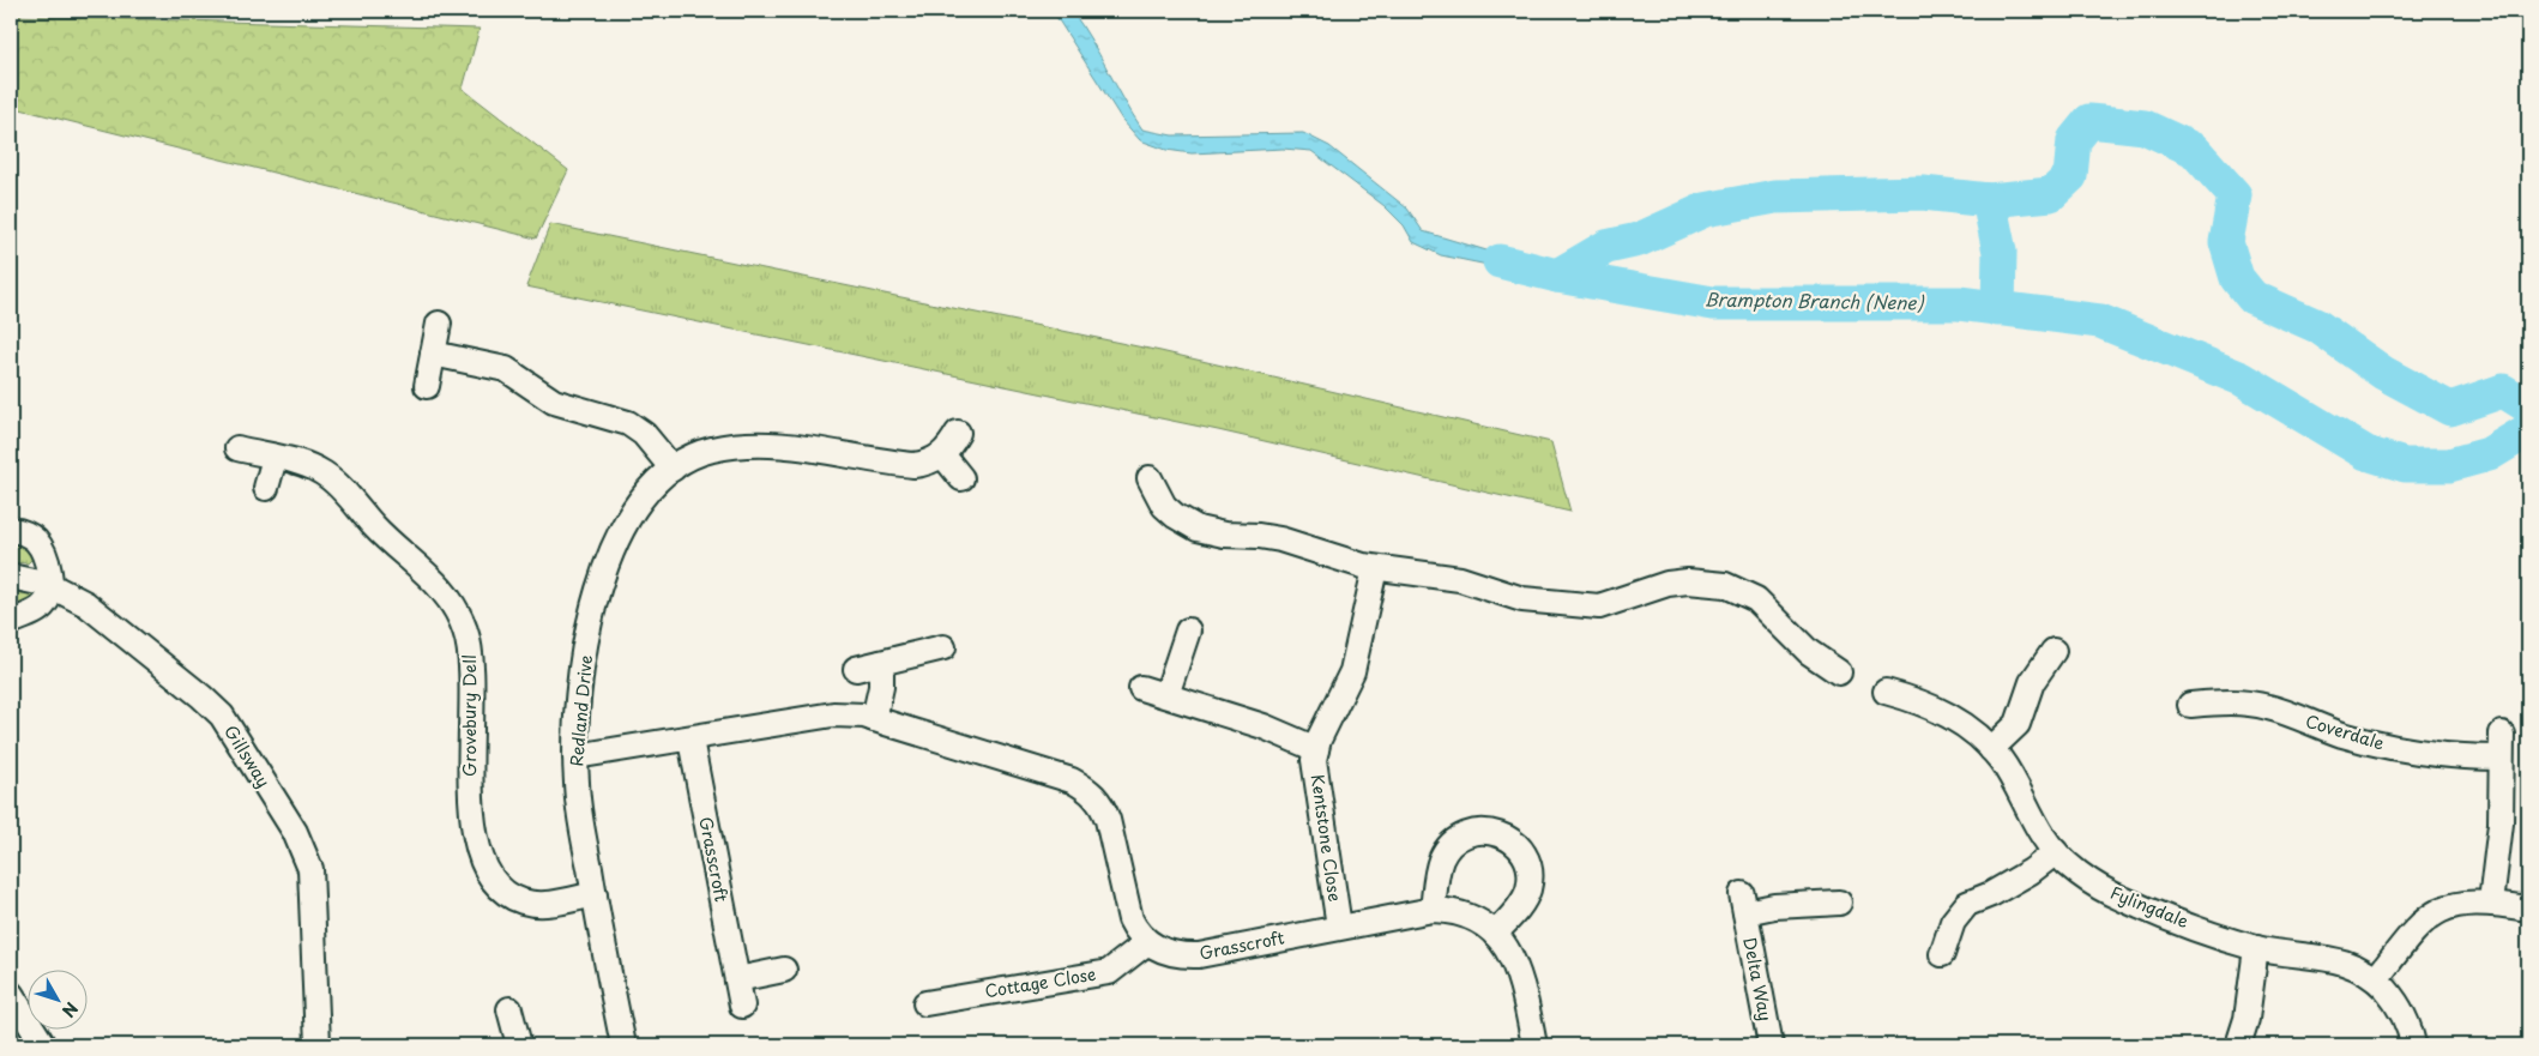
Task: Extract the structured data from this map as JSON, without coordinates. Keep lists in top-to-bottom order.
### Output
{
  "streets": {
    "street": [
      "Redland Drive",
      "Grovebury Dell",
      "Coverdale",
      "Gillsway",
      "Kentstone Close",
      "Grasscroft",
      "Fylingdale",
      "Delta Way",
      "Cottage Close"
    ]
  },
  "crossings": [
    ["Redland Drive", "Grovebury Dell"],
    ["Kentstone Close", "Grasscroft"],
    ["Grasscroft", "Cottage Close"]
  ],
  "water": ["Brampton Branch (Nene)"],
  "north": "bottom right"
}
